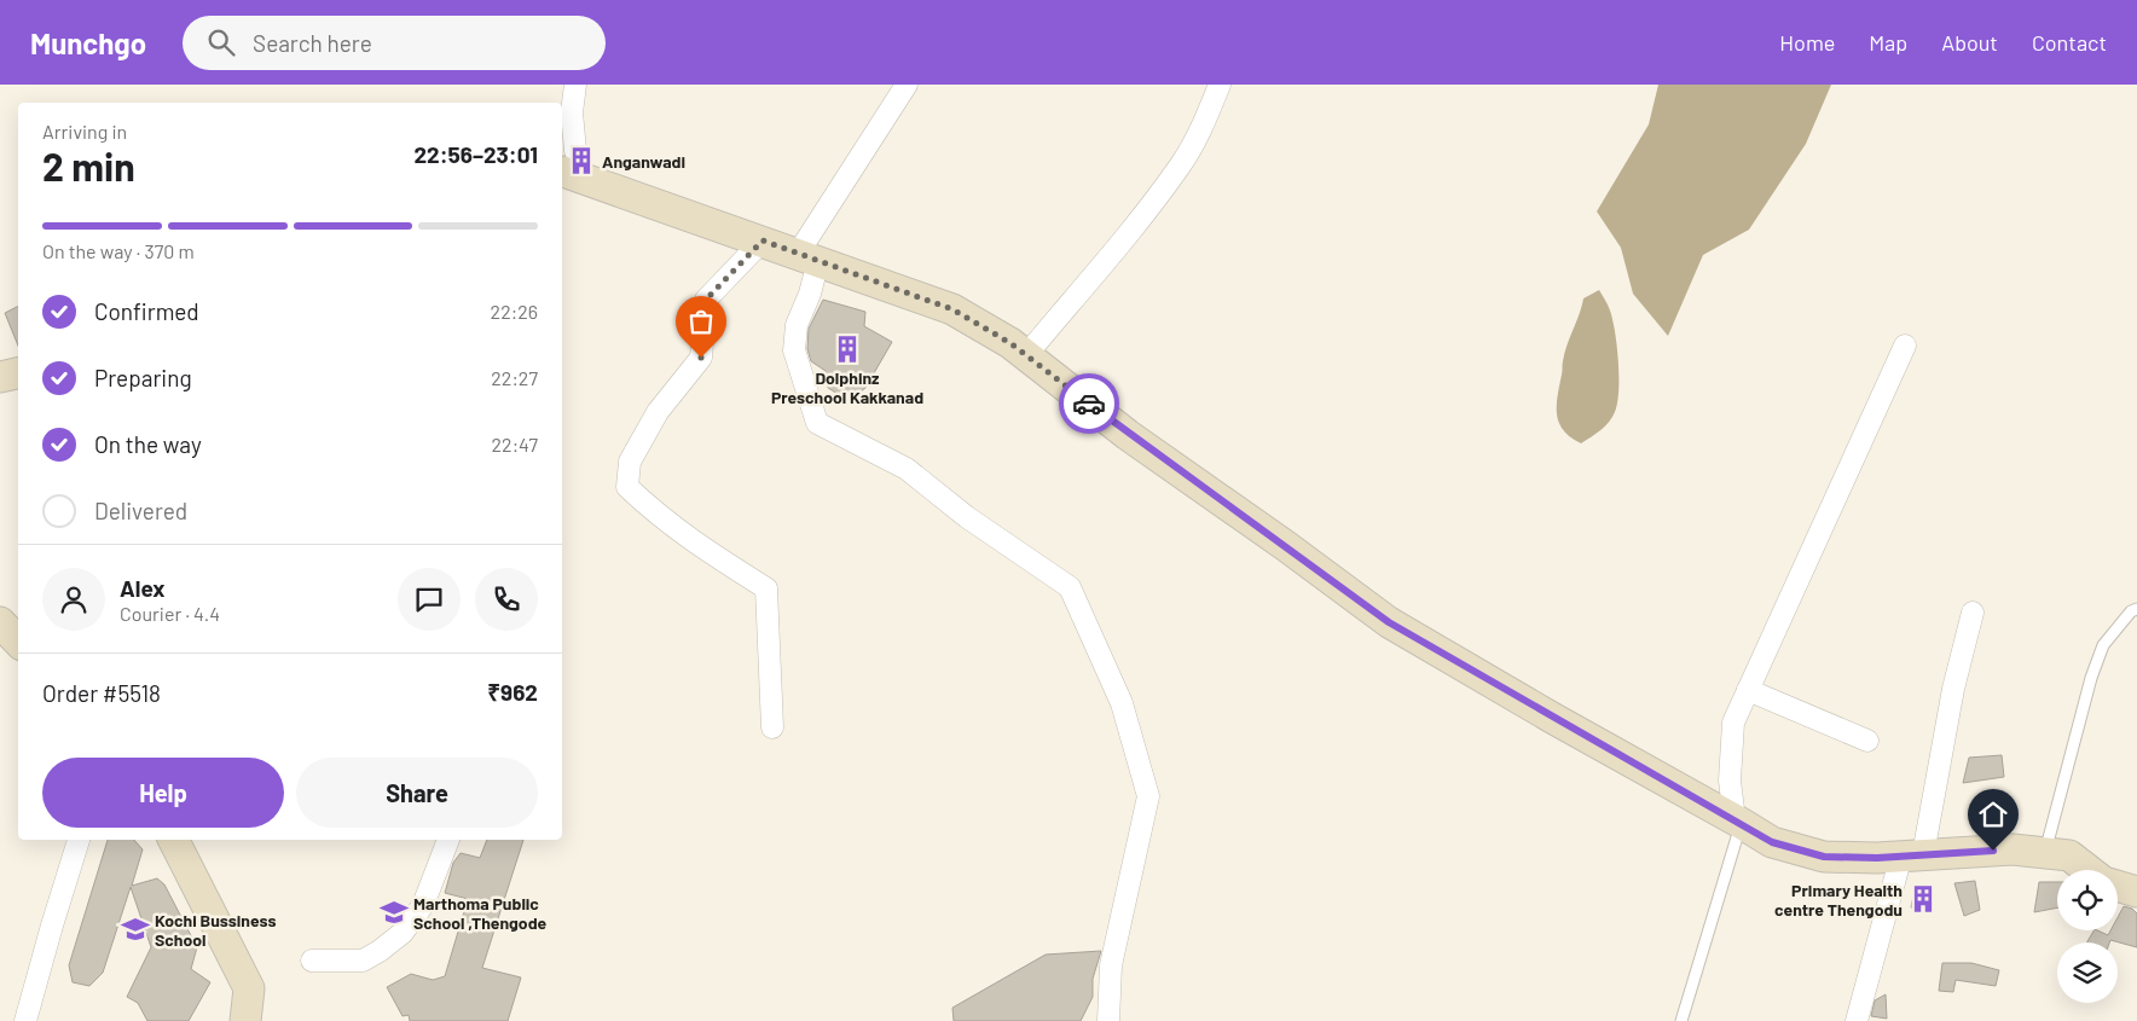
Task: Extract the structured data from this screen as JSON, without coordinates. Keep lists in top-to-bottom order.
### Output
{
  "places": {
    "building": ["Anganwadi", "Dolphinz Preschool Kakkanad", "Primary Health centre Thengodu"],
    "school or university": ["Marthoma Public School ,Thengode", "Kochi Bussiness School"]
  },
  "page": {
    "header": "Munchgo",
    "search": "Search here",
    "nav": [
      "Home",
      "Map",
      "About",
      "Contact"
    ],
    "heading": ["2 min", "Arriving in", "22:56–23:01"],
    "panel": [
      "Alex",
      "Courier · 4.4",
      "Order #5518",
      "₹962"
    ],
    "bar": "On the way · 370 m",
    "list": [
      ["Confirmed", "22:26"],
      ["Preparing", "22:27"],
      ["On the way", "22:47"],
      "Delivered"
    ],
    "buttons": ["Help", "Share"]
  }
}
